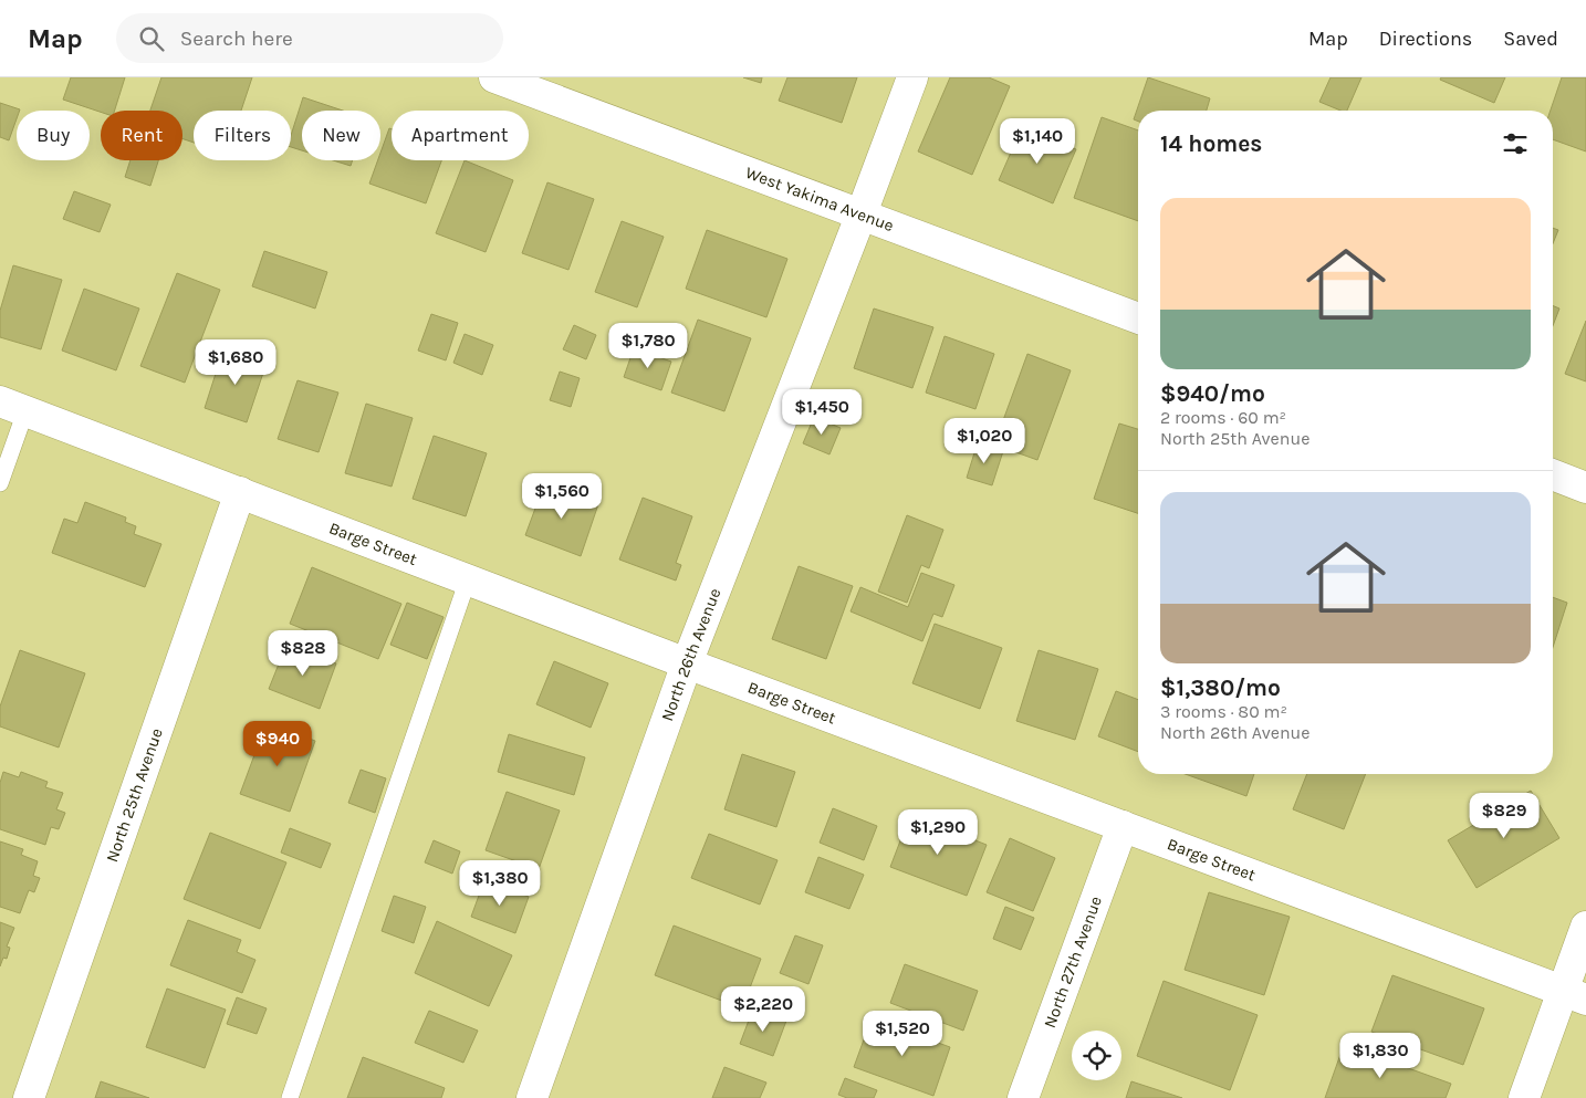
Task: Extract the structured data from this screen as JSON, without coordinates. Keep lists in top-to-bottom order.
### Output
{
  "streets": {
    "street": [
      "West Yakima Avenue",
      "Barge Street",
      "North 26th Avenue",
      "North 25th Avenue",
      "North 27th Avenue"
    ]
  },
  "crossings": [
    ["West Yakima Avenue", "North 26th Avenue"],
    ["Barge Street", "North 26th Avenue"],
    ["Barge Street", "North 25th Avenue"],
    ["Barge Street", "North 27th Avenue"]
  ],
  "page": {
    "header": "Map",
    "search": "Search here",
    "nav": ["Map", "Directions", "Saved"],
    "chip": [
      "Buy",
      "Rent",
      "Filters",
      "New",
      "Apartment"
    ],
    "heading": "14 homes",
    "price": [
      "$1,140",
      "$1,780",
      "$1,680",
      "$1,450",
      "$1,020",
      "$1,560",
      "$828",
      "$940",
      "$829",
      "$1,290",
      "$1,380",
      "$2,220",
      "$1,520",
      "$1,830"
    ],
    "list": [
      {
        "name": "$940/mo",
        "note": "2 rooms · 60 m² · North 25th Avenue"
      },
      {
        "name": "$1,380/mo",
        "note": "3 rooms · 80 m² · North 26th Avenue"
      }
    ]
  }
}
